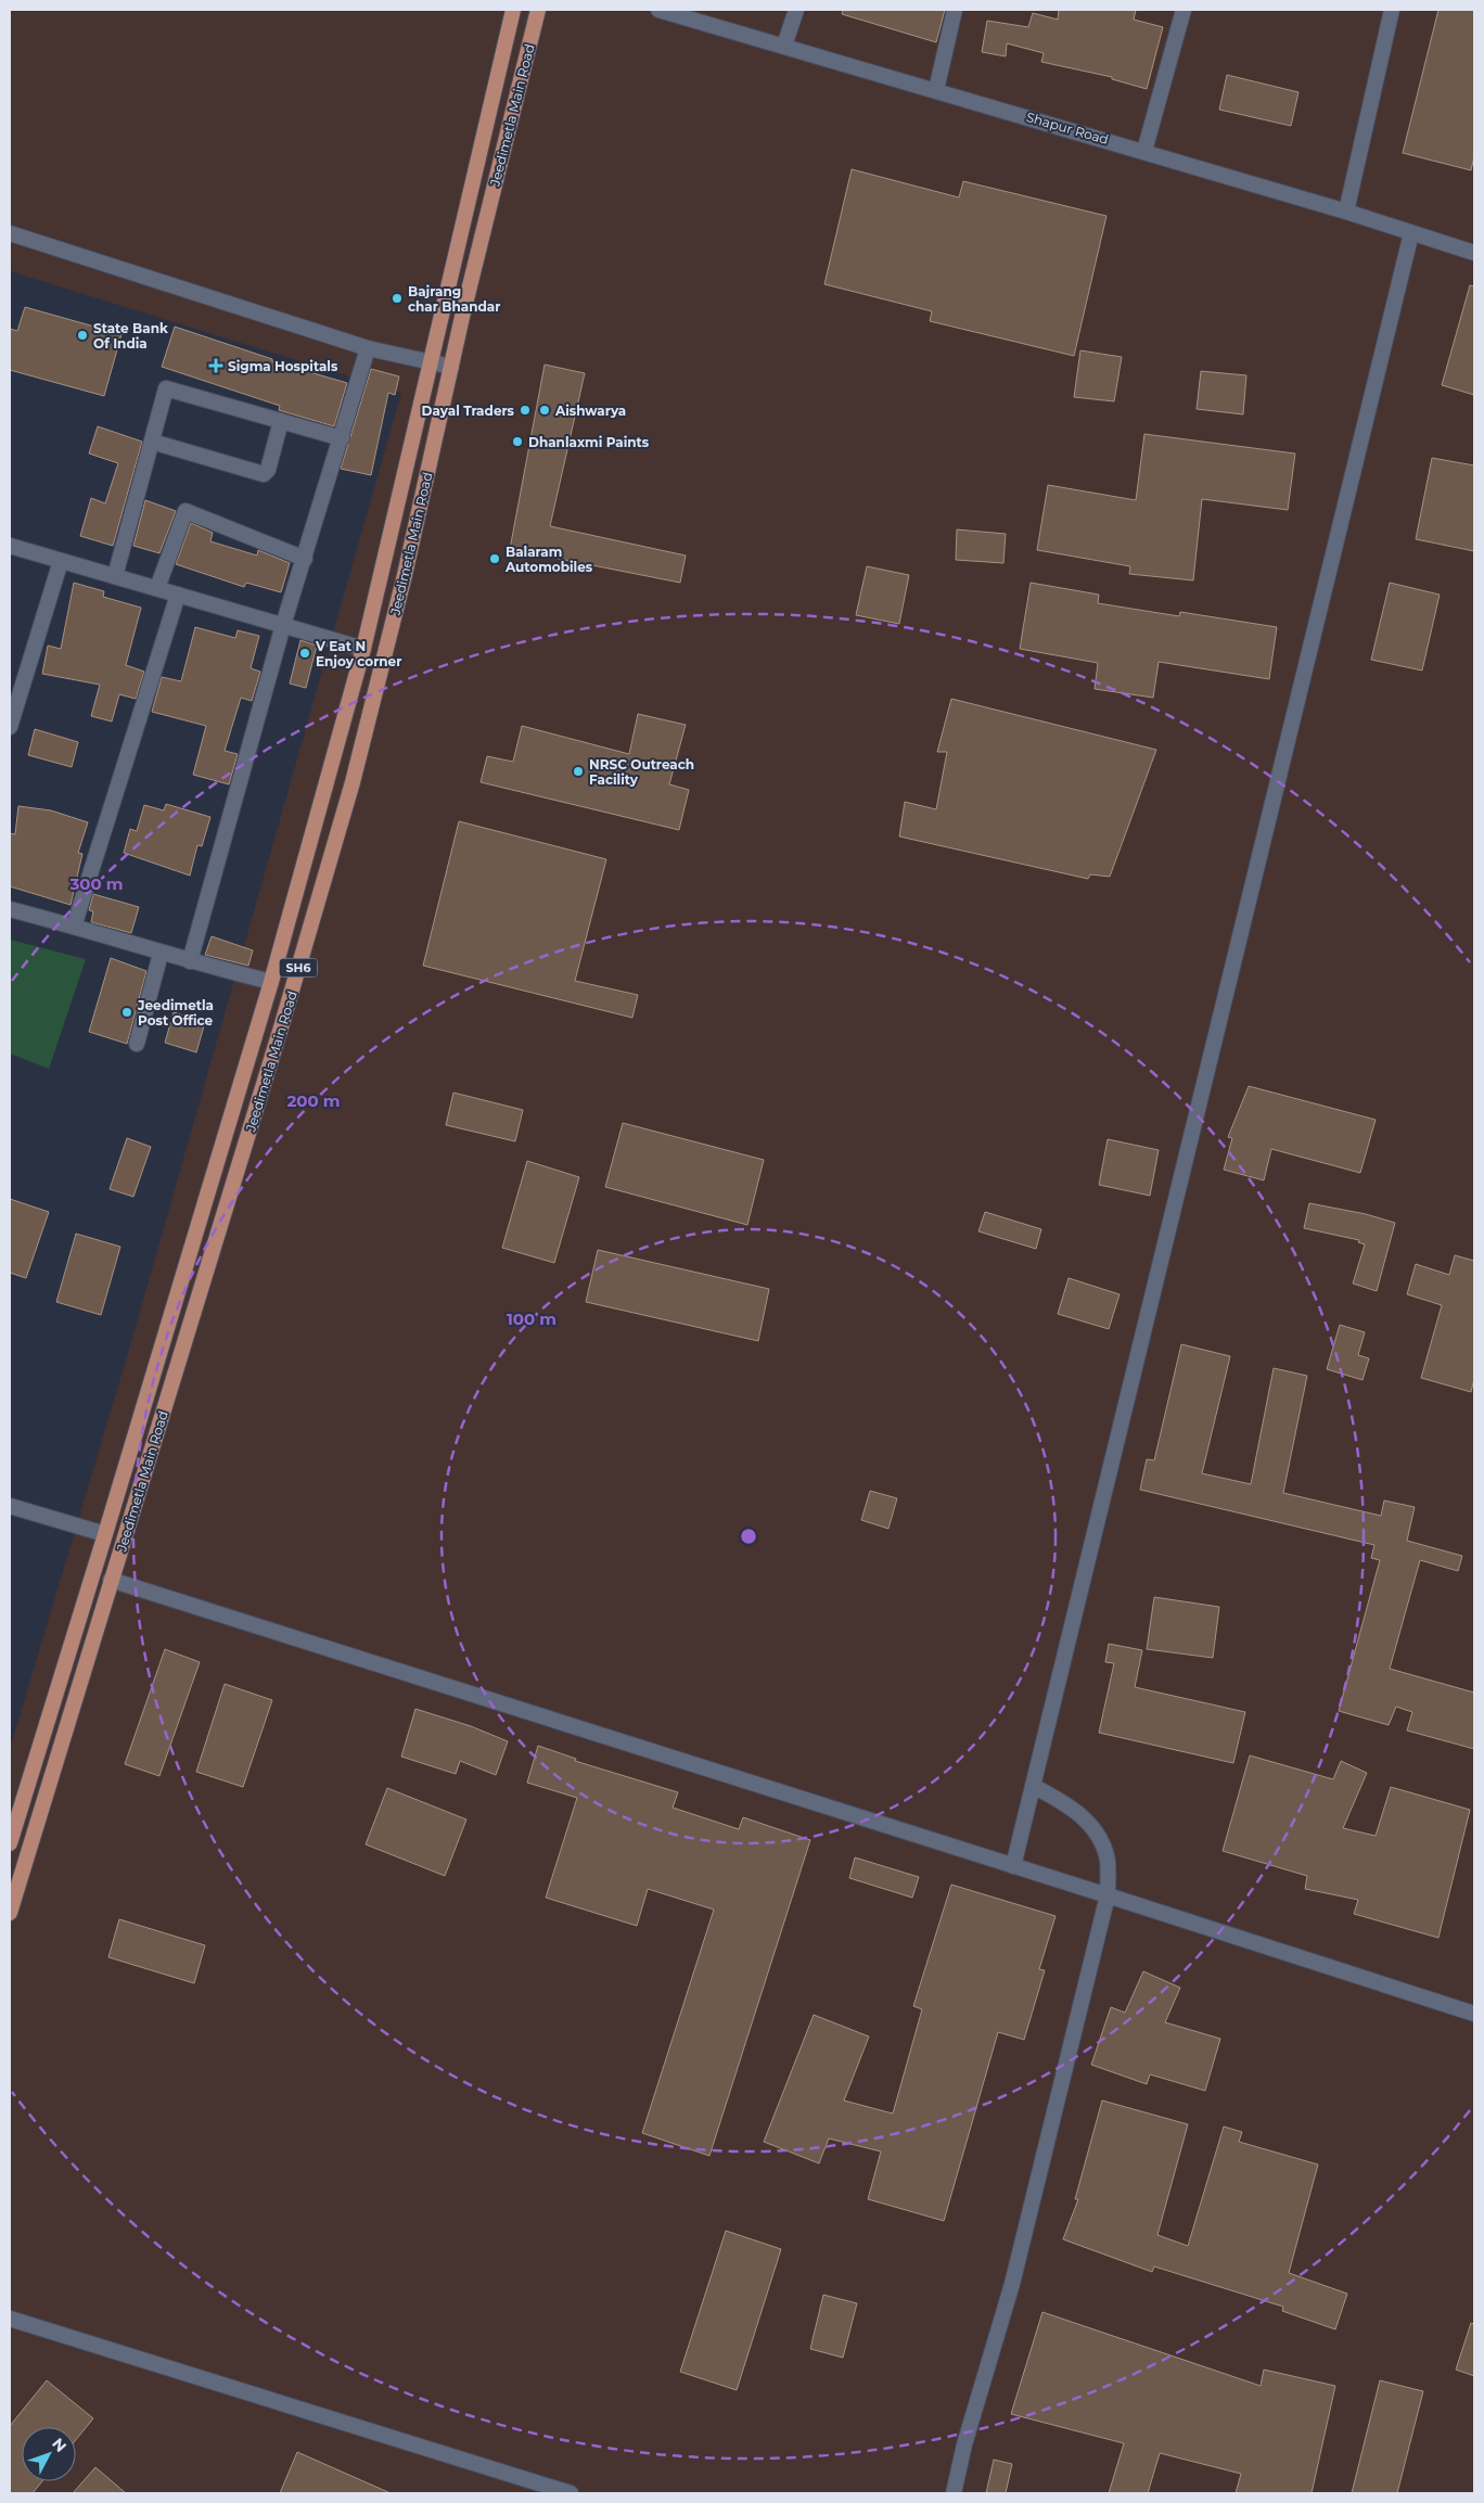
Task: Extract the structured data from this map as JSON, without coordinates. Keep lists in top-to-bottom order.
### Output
{
  "streets": {
    "main road": ["Jeedimetla Main Road", "SH6"],
    "street": ["Shapur Road"]
  },
  "places": {
    "other": [
      "Bajrang char Bhandar",
      "State Bank Of India",
      "Dayal Traders",
      "Aishwarya",
      "Dhanlaxmi Paints",
      "Balaram Automobiles",
      "V Eat N Enjoy corner",
      "NRSC Outreach Facility",
      "Jeedimetla Post Office"
    ],
    "health": ["Sigma Hospitals"]
  },
  "north": "top right",
  "rings": ["300 m", "200 m", "100 m"]
}
